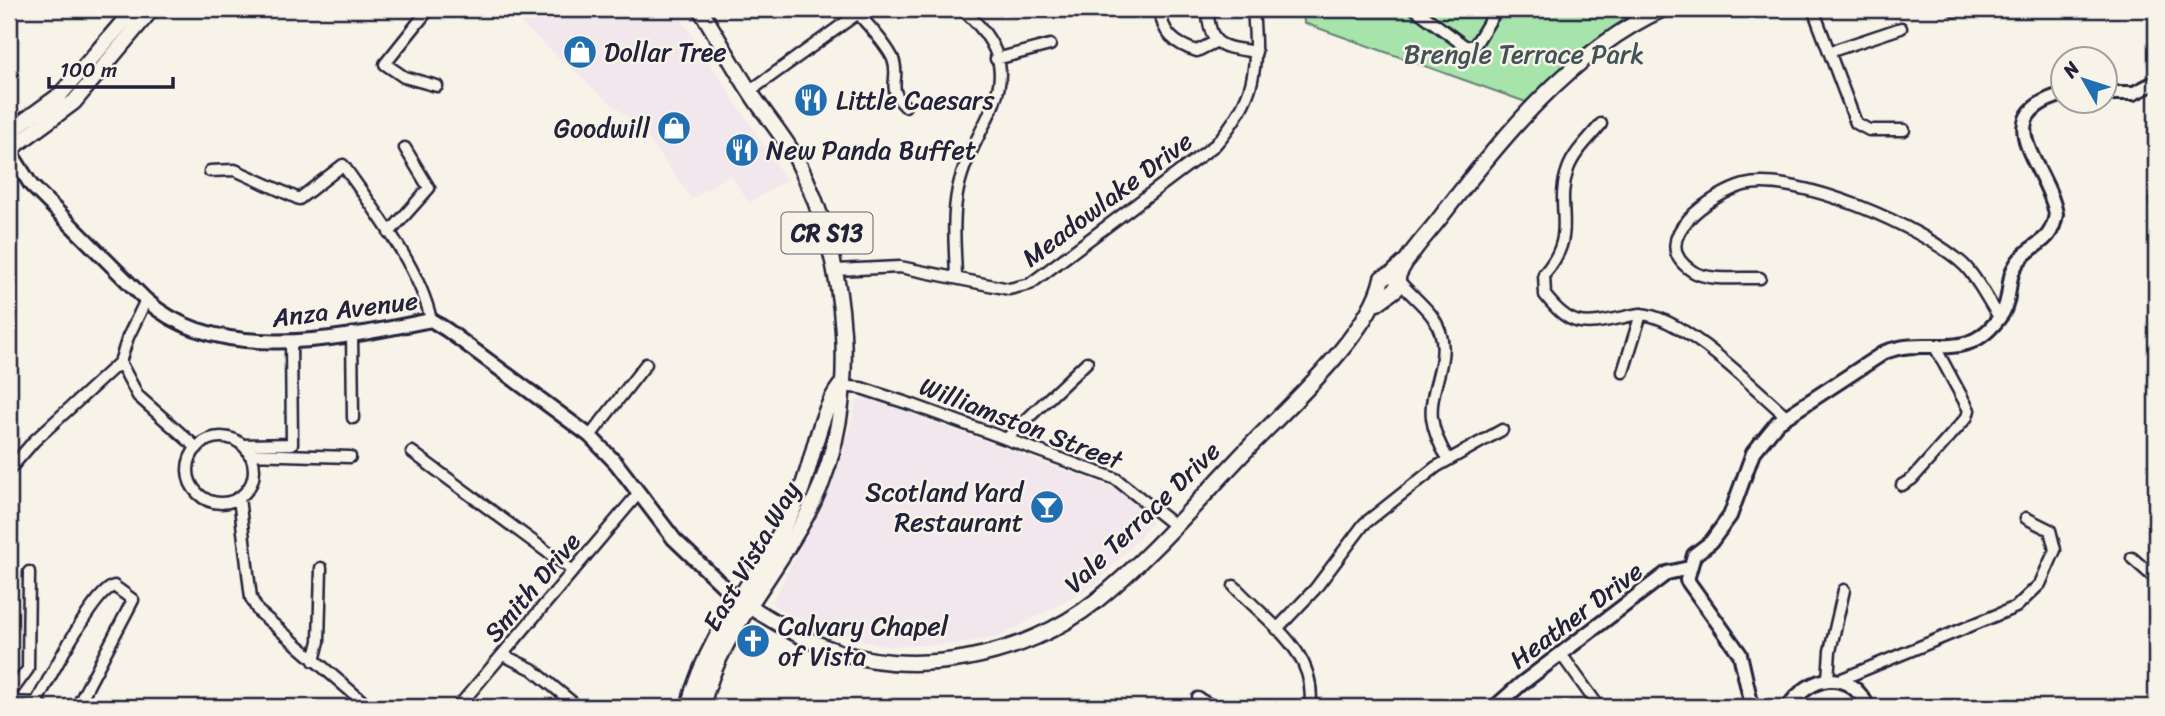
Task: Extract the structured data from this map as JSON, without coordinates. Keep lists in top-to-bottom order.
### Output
{
  "streets": {
    "main road": ["CR S13", "Vale Terrace Drive", "East Vista Way"],
    "street": [
      "Meadowlake Drive",
      "Anza Avenue",
      "Williamston Street",
      "Smith Drive",
      "Heather Drive"
    ]
  },
  "crossings": [
    ["Meadowlake Drive", "East Vista Way"],
    ["Anza Avenue", "Vale Terrace Drive"],
    ["Anza Avenue", "East Vista Way"],
    ["Anza Avenue", "Smith Drive"],
    ["Williamston Street", "Vale Terrace Drive"],
    ["Williamston Street", "East Vista Way"],
    ["Vale Terrace Drive", "East Vista Way"]
  ],
  "parks": ["Brengle Terrace Park"],
  "places": {
    "shop": ["Dollar Tree", "Goodwill"],
    "restaurant": ["Little Caesars", "New Panda Buffet"],
    "bar": ["Scotland Yard Restaurant"],
    "church": ["Calvary Chapel of Vista"]
  },
  "scale_bar": "100 m",
  "north": "top left"
}
